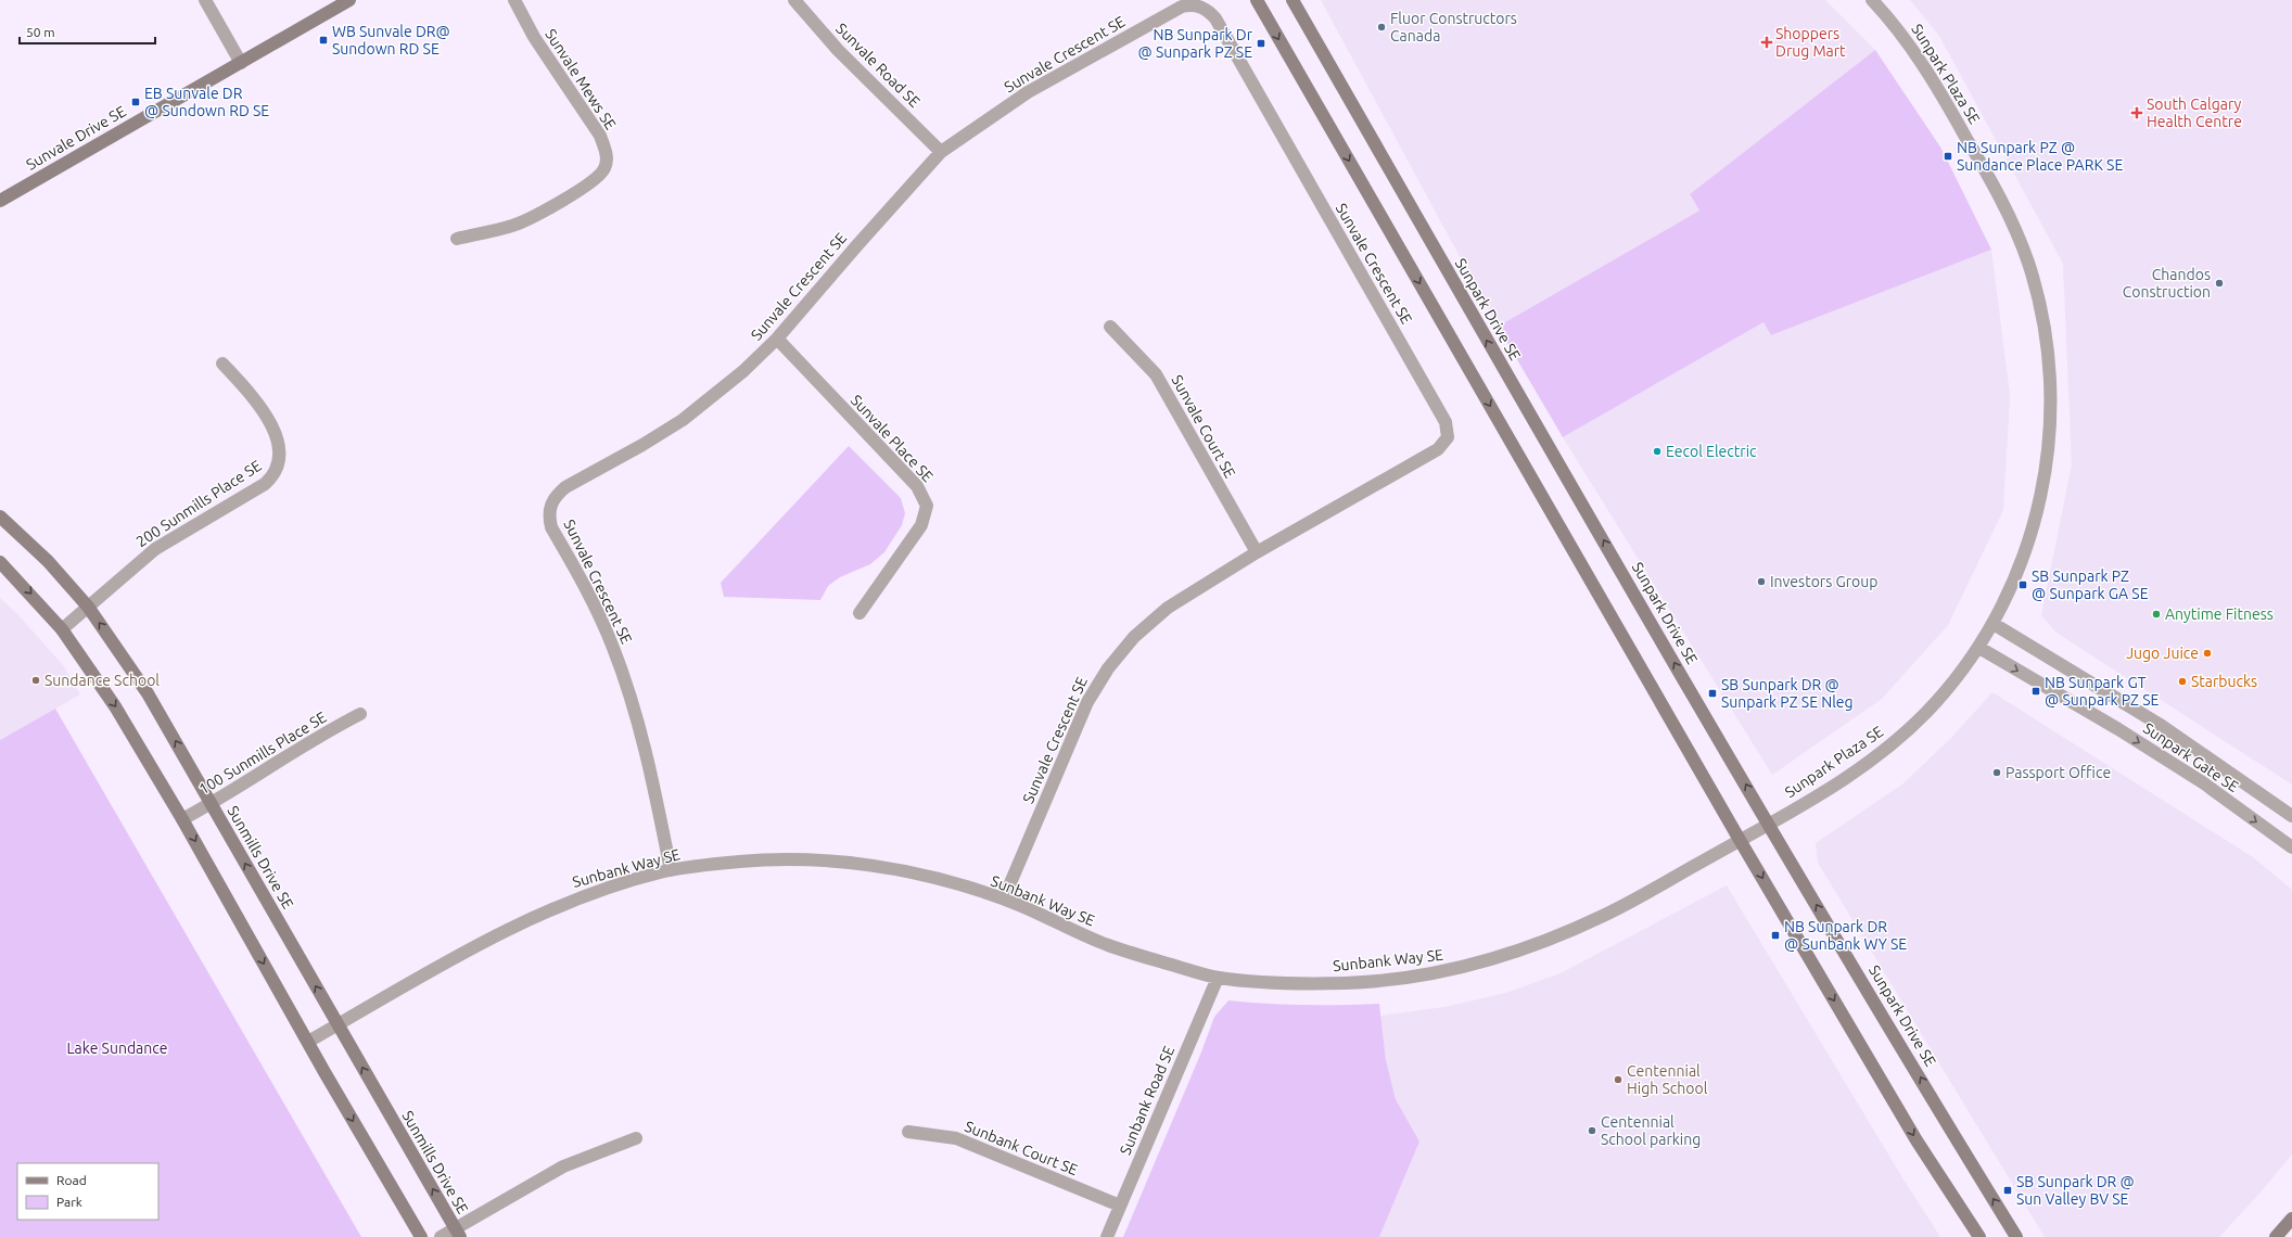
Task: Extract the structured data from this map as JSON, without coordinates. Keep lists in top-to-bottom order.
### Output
{
  "streets": {
    "street": [
      "Sunvale Crescent SE",
      "Sunvale Road SE",
      "Sunpark Plaza SE",
      "Sunvale Mews SE",
      "Sunvale Drive SE",
      "Sunpark Drive SE",
      "Sunvale Court SE",
      "Sunvale Place SE",
      "200 Sunmills Place SE",
      "100 Sunmills Place SE",
      "Sunpark Gate SE",
      "Sunmills Drive SE",
      "Sunbank Way SE",
      "Sunbank Road SE",
      "Sunbank Court SE"
    ]
  },
  "crossings": [
    ["Sunvale Crescent SE", "Sunvale Road SE"],
    ["Sunvale Crescent SE", "Sunvale Court SE"],
    ["Sunvale Crescent SE", "Sunvale Place SE"],
    ["Sunvale Crescent SE", "Sunbank Way SE"],
    ["Sunpark Plaza SE", "Sunpark Drive SE"],
    ["Sunpark Plaza SE", "Sunpark Gate SE"],
    ["Sunpark Plaza SE", "Sunbank Way SE"],
    ["Sunpark Drive SE", "Sunbank Way SE"],
    ["200 Sunmills Place SE", "Sunmills Drive SE"],
    ["100 Sunmills Place SE", "Sunmills Drive SE"],
    ["Sunmills Drive SE", "Sunbank Way SE"],
    ["Sunbank Way SE", "Sunbank Road SE"],
    ["Sunbank Road SE", "Sunbank Court SE"]
  ],
  "parks": ["Lake Sundance"],
  "places": {
    "other": [
      "Fluor Constructors Canada",
      "Chandos Construction",
      "Eecol Electric",
      "Investors Group",
      "Anytime Fitness",
      "Jugo Juice",
      "Sundance School",
      "Starbucks",
      "Passport Office",
      "Centennial High School",
      "Centennial School parking"
    ],
    "transit": [
      "WB Sunvale DR@ Sundown RD SE",
      "NB Sunpark Dr @ Sunpark PZ SE",
      "EB Sunvale DR @ Sundown RD SE",
      "NB Sunpark PZ @ Sundance Place PARK SE",
      "SB Sunpark PZ @ Sunpark GA SE",
      "NB Sunpark GT @ Sunpark PZ SE",
      "SB Sunpark DR @ Sunpark PZ SE Nleg",
      "NB Sunpark DR @ Sunbank WY SE",
      "SB Sunpark DR @ Sun Valley BV SE"
    ],
    "health": ["Shoppers Drug Mart", "South Calgary Health Centre"]
  },
  "legend": ["Road", "Park"],
  "scale_bar": "50 m"
}
